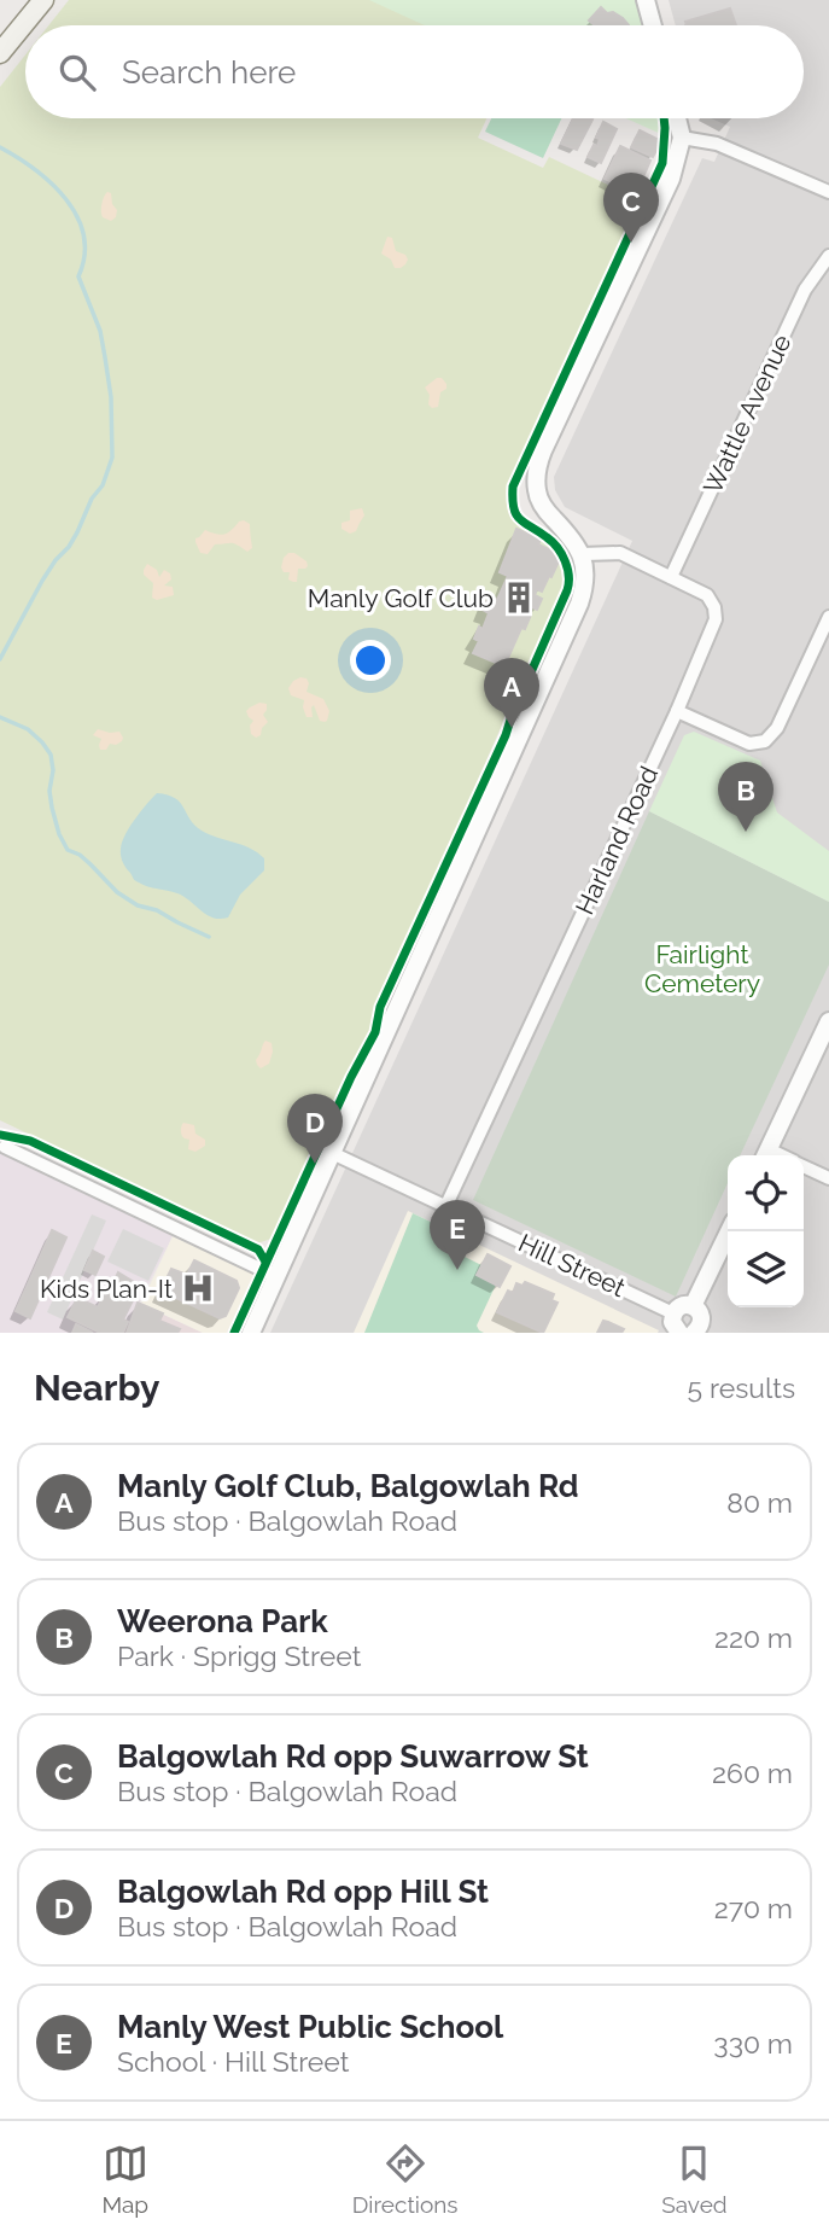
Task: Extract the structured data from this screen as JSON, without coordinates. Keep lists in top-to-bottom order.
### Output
{
  "streets": {
    "street": ["Wattle Avenue", "Harland Road", "Hill Street"]
  },
  "crossings": [
    ["Wattle Avenue", "Harland Road"],
    ["Harland Road", "Hill Street"]
  ],
  "parks": ["Fairlight Cemetery"],
  "places": {
    "building": ["Manly Golf Club"],
    "hospital": ["Kids Plan-It"]
  },
  "page": {
    "search": "Search here",
    "pins": [
      "C",
      "A",
      "B",
      "D",
      "E"
    ],
    "heading": ["Nearby", "5 results"],
    "list": [
      {
        "mark": "A",
        "name": "Manly Golf Club, Balgowlah Rd",
        "note": "Bus stop · Balgowlah Road",
        "value": "80 m"
      },
      {
        "mark": "B",
        "name": "Weerona Park",
        "note": "Park · Sprigg Street",
        "value": "220 m"
      },
      {
        "mark": "C",
        "name": "Balgowlah Rd opp Suwarrow St",
        "note": "Bus stop · Balgowlah Road",
        "value": "260 m"
      },
      {
        "mark": "D",
        "name": "Balgowlah Rd opp Hill St",
        "note": "Bus stop · Balgowlah Road",
        "value": "270 m"
      },
      {
        "mark": "E",
        "name": "Manly West Public School",
        "note": "School · Hill Street",
        "value": "330 m"
      }
    ],
    "nav": ["Map", "Directions", "Saved"]
  }
}
